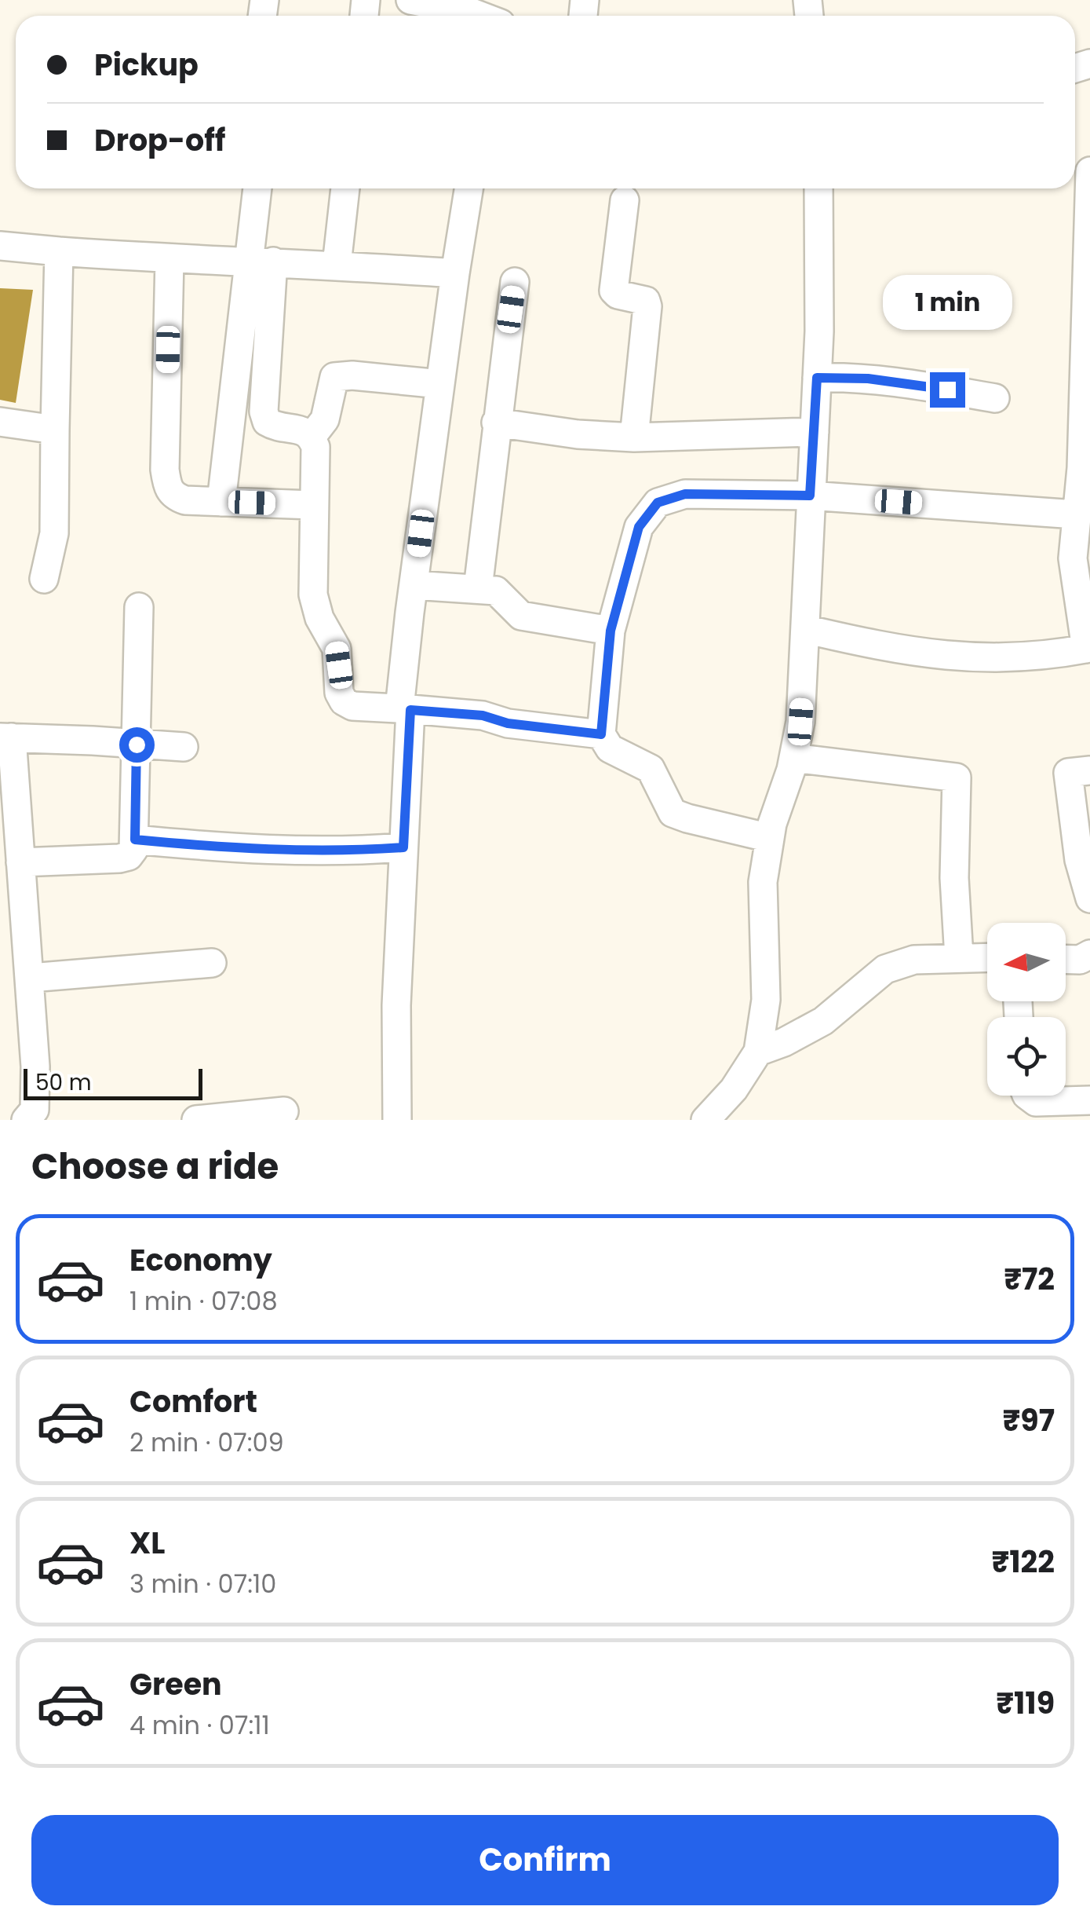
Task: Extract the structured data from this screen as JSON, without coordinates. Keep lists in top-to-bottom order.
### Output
{
  "scale_bar": "50 m",
  "north": "left",
  "page": {
    "banner": ["Pickup", "Drop-off"],
    "bubble": "1 min",
    "scale": "50 m",
    "heading": "Choose a ride",
    "list": [
      {
        "name": "Economy",
        "note": "1 min · 07:08",
        "value": "₹72"
      },
      {
        "name": "Comfort",
        "note": "2 min · 07:09",
        "value": "₹97"
      },
      {
        "name": "XL",
        "note": "3 min · 07:10",
        "value": "₹122"
      },
      {
        "name": "Green",
        "note": "4 min · 07:11",
        "value": "₹119"
      }
    ],
    "buttons": "Confirm"
  }
}
